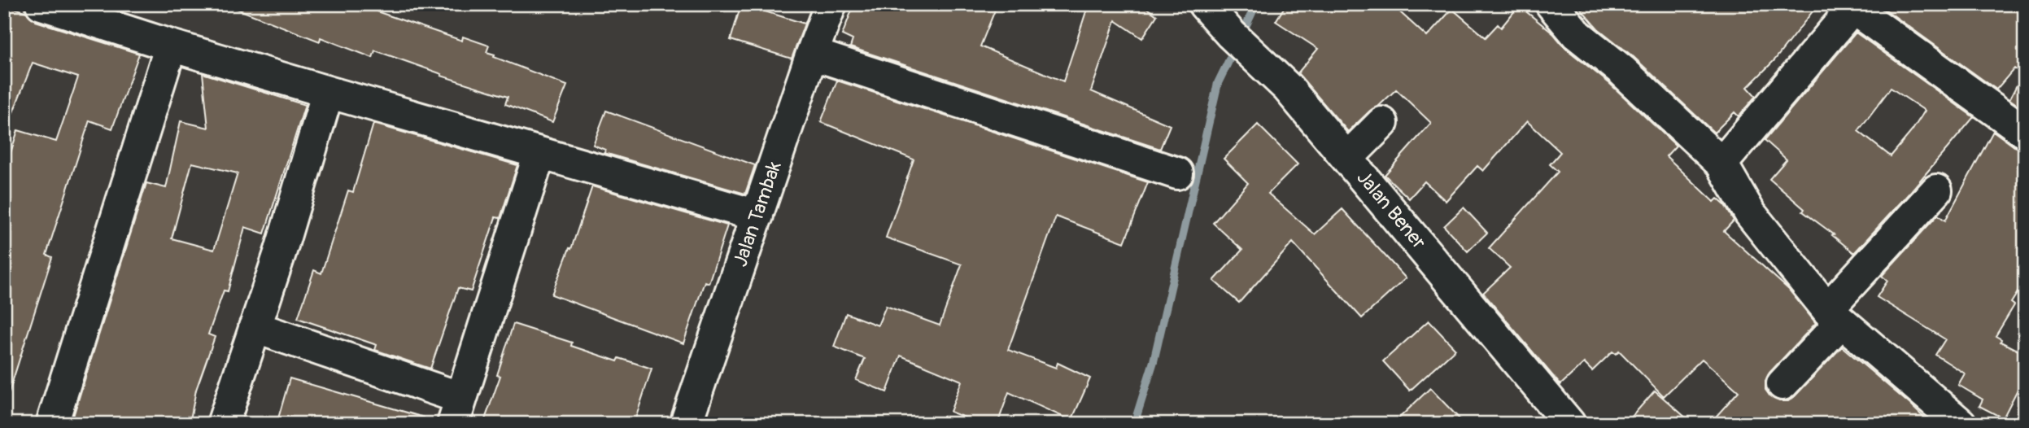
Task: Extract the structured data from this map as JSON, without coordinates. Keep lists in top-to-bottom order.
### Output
{
  "streets": {
    "street": ["Jalan Bener", "Jalan Tambak"]
  }
}
